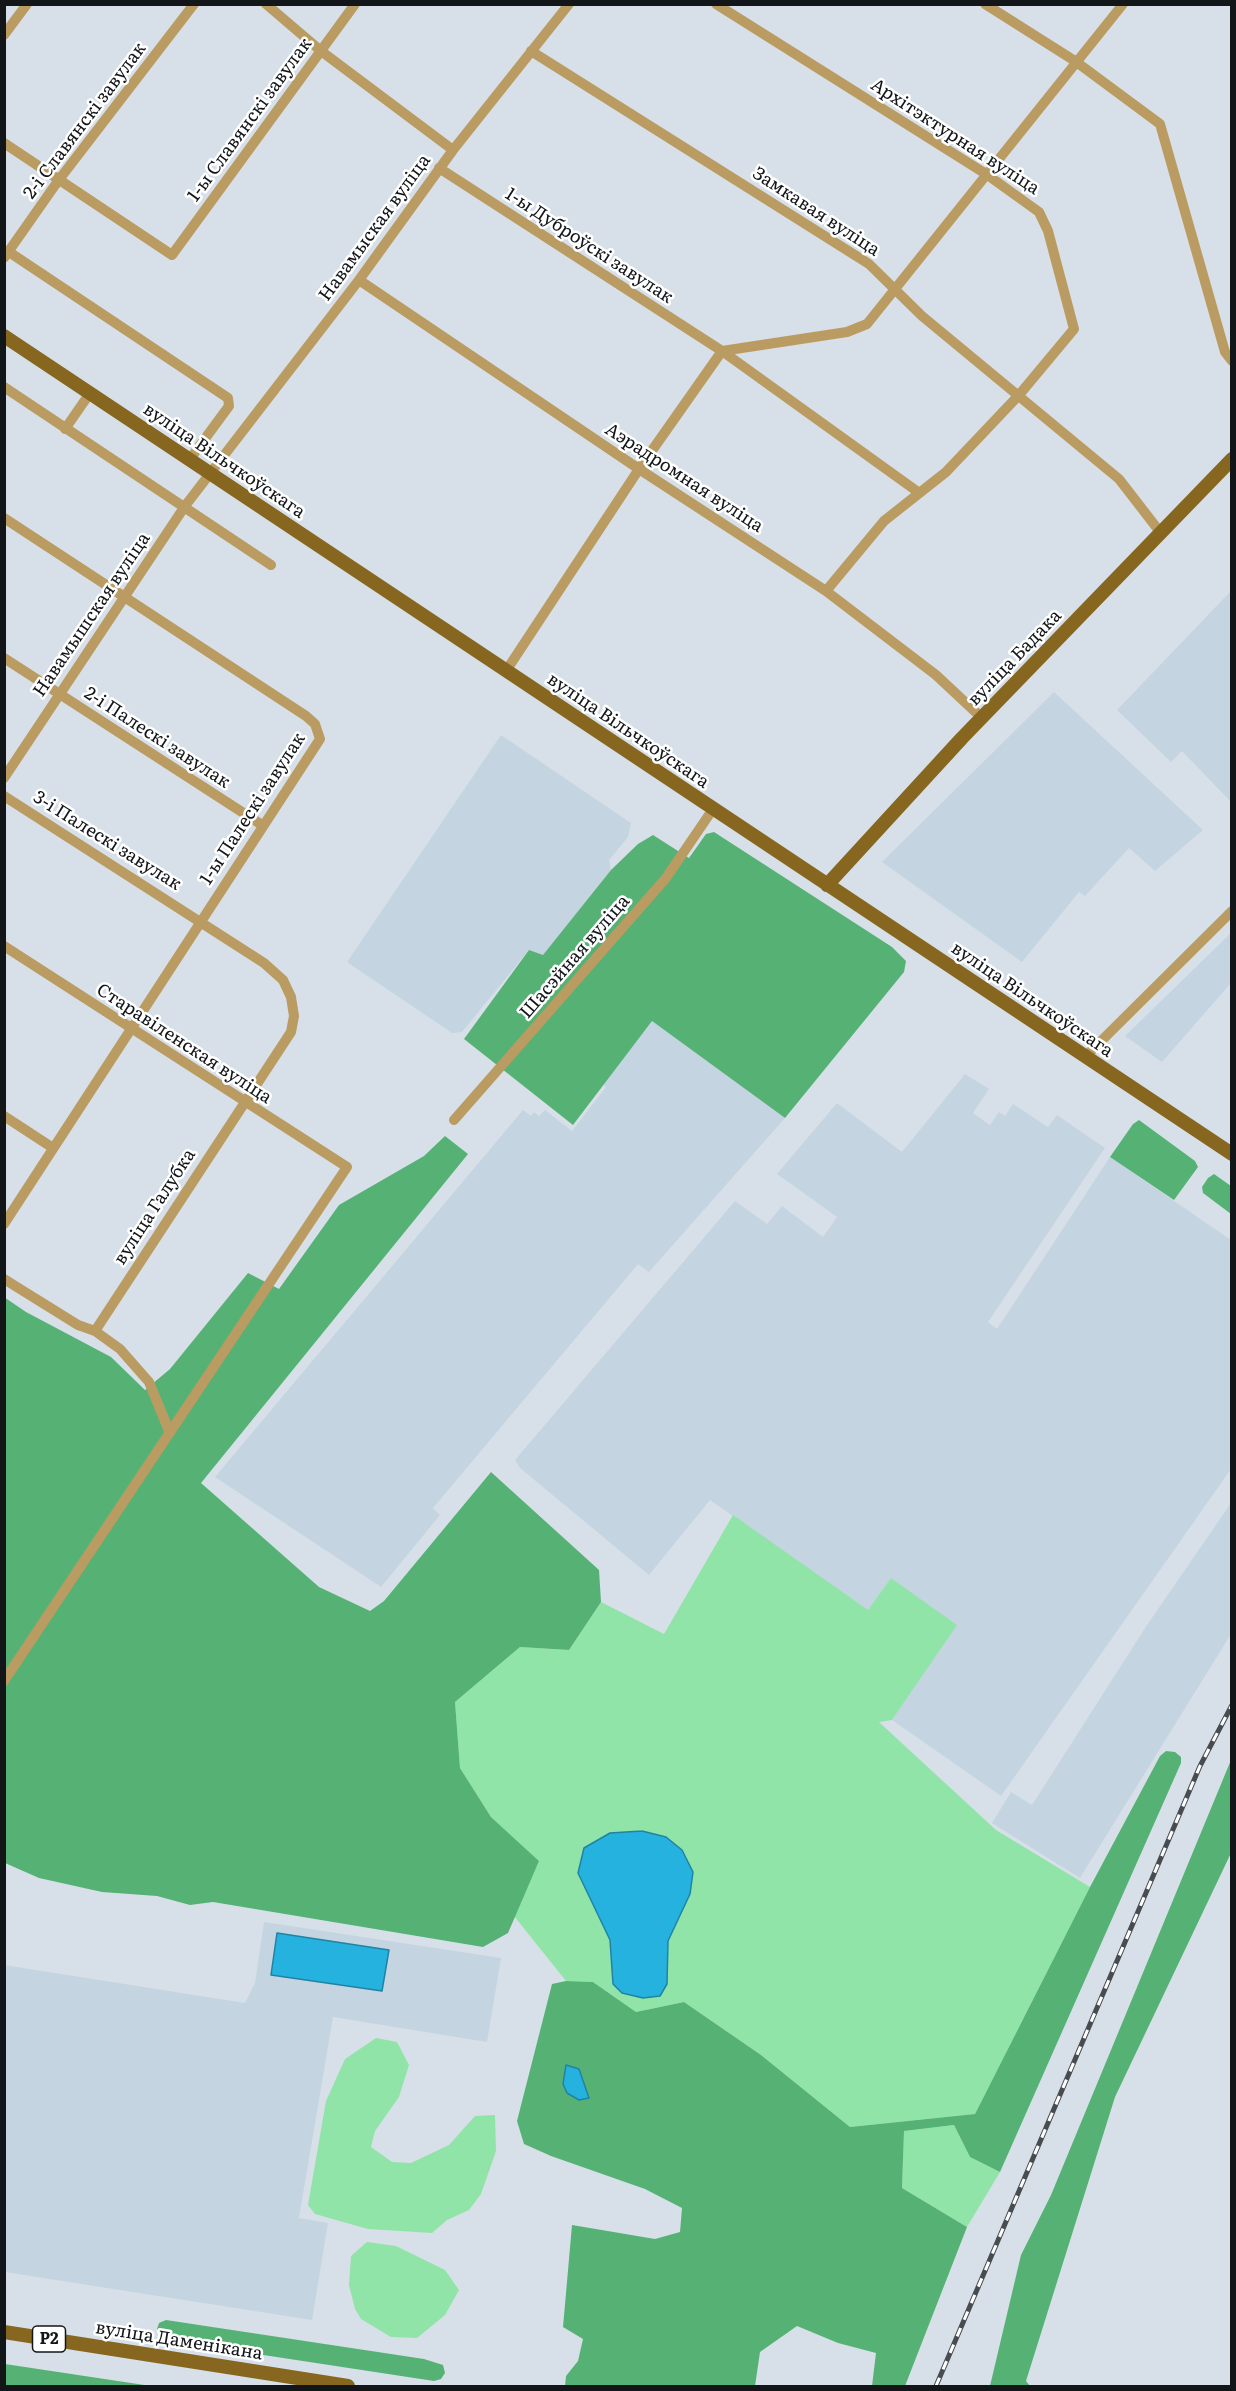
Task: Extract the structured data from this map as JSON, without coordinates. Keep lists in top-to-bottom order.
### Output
{
  "streets": {
    "main road": [
      "вуліца Вільчкоўскага",
      "вуліца Бадака",
      "Р2",
      "вуліца Даменікана"
    ],
    "street": [
      "1-ы Славянскі завулак",
      "2-і Славянскі завулак",
      "Архітэктурная вуліца",
      "Замкавая вуліца",
      "Навамыская вуліца",
      "1-ы Дуброўскі завулак",
      "Аэрадромная вуліца",
      "Навамышская вуліца",
      "2-і Палескі завулак",
      "1-ы Палескі завулак",
      "3-і Палескі завулак",
      "Шасэйная вуліца",
      "Старавіленская вуліца",
      "вуліца Галубка"
    ]
  },
  "crossings": [
    ["1-ы Славянскі завулак", "2-і Славянскі завулак"],
    ["Архітэктурная вуліца", "Замкавая вуліца"],
    ["Архітэктурная вуліца", "1-ы Дуброўскі завулак"],
    ["Архітэктурная вуліца", "Аэрадромная вуліца"],
    ["Замкавая вуліца", "Навамыская вуліца"],
    ["Замкавая вуліца", "вуліца Бадака"],
    ["Навамыская вуліца", "1-ы Дуброўскі завулак"],
    ["Навамыская вуліца", "вуліца Вільчкоўскага"],
    ["Навамыская вуліца", "Аэрадромная вуліца"],
    ["Навамыская вуліца", "Навамышская вуліца"],
    ["вуліца Вільчкоўскага", "Навамышская вуліца"],
    ["вуліца Вільчкоўскага", "вуліца Бадака"],
    ["вуліца Вільчкоўскага", "Шасэйная вуліца"],
    ["Аэрадромная вуліца", "вуліца Бадака"],
    ["Навамышская вуліца", "2-і Палескі завулак"],
    ["Навамышская вуліца", "1-ы Палескі завулак"],
    ["2-і Палескі завулак", "1-ы Палескі завулак"],
    ["1-ы Палескі завулак", "3-і Палескі завулак"],
    ["1-ы Палескі завулак", "Старавіленская вуліца"],
    ["3-і Палескі завулак", "Старавіленская вуліца"],
    ["3-і Палескі завулак", "вуліца Галубка"],
    ["Старавіленская вуліца", "вуліца Галубка"]
  ]
}
